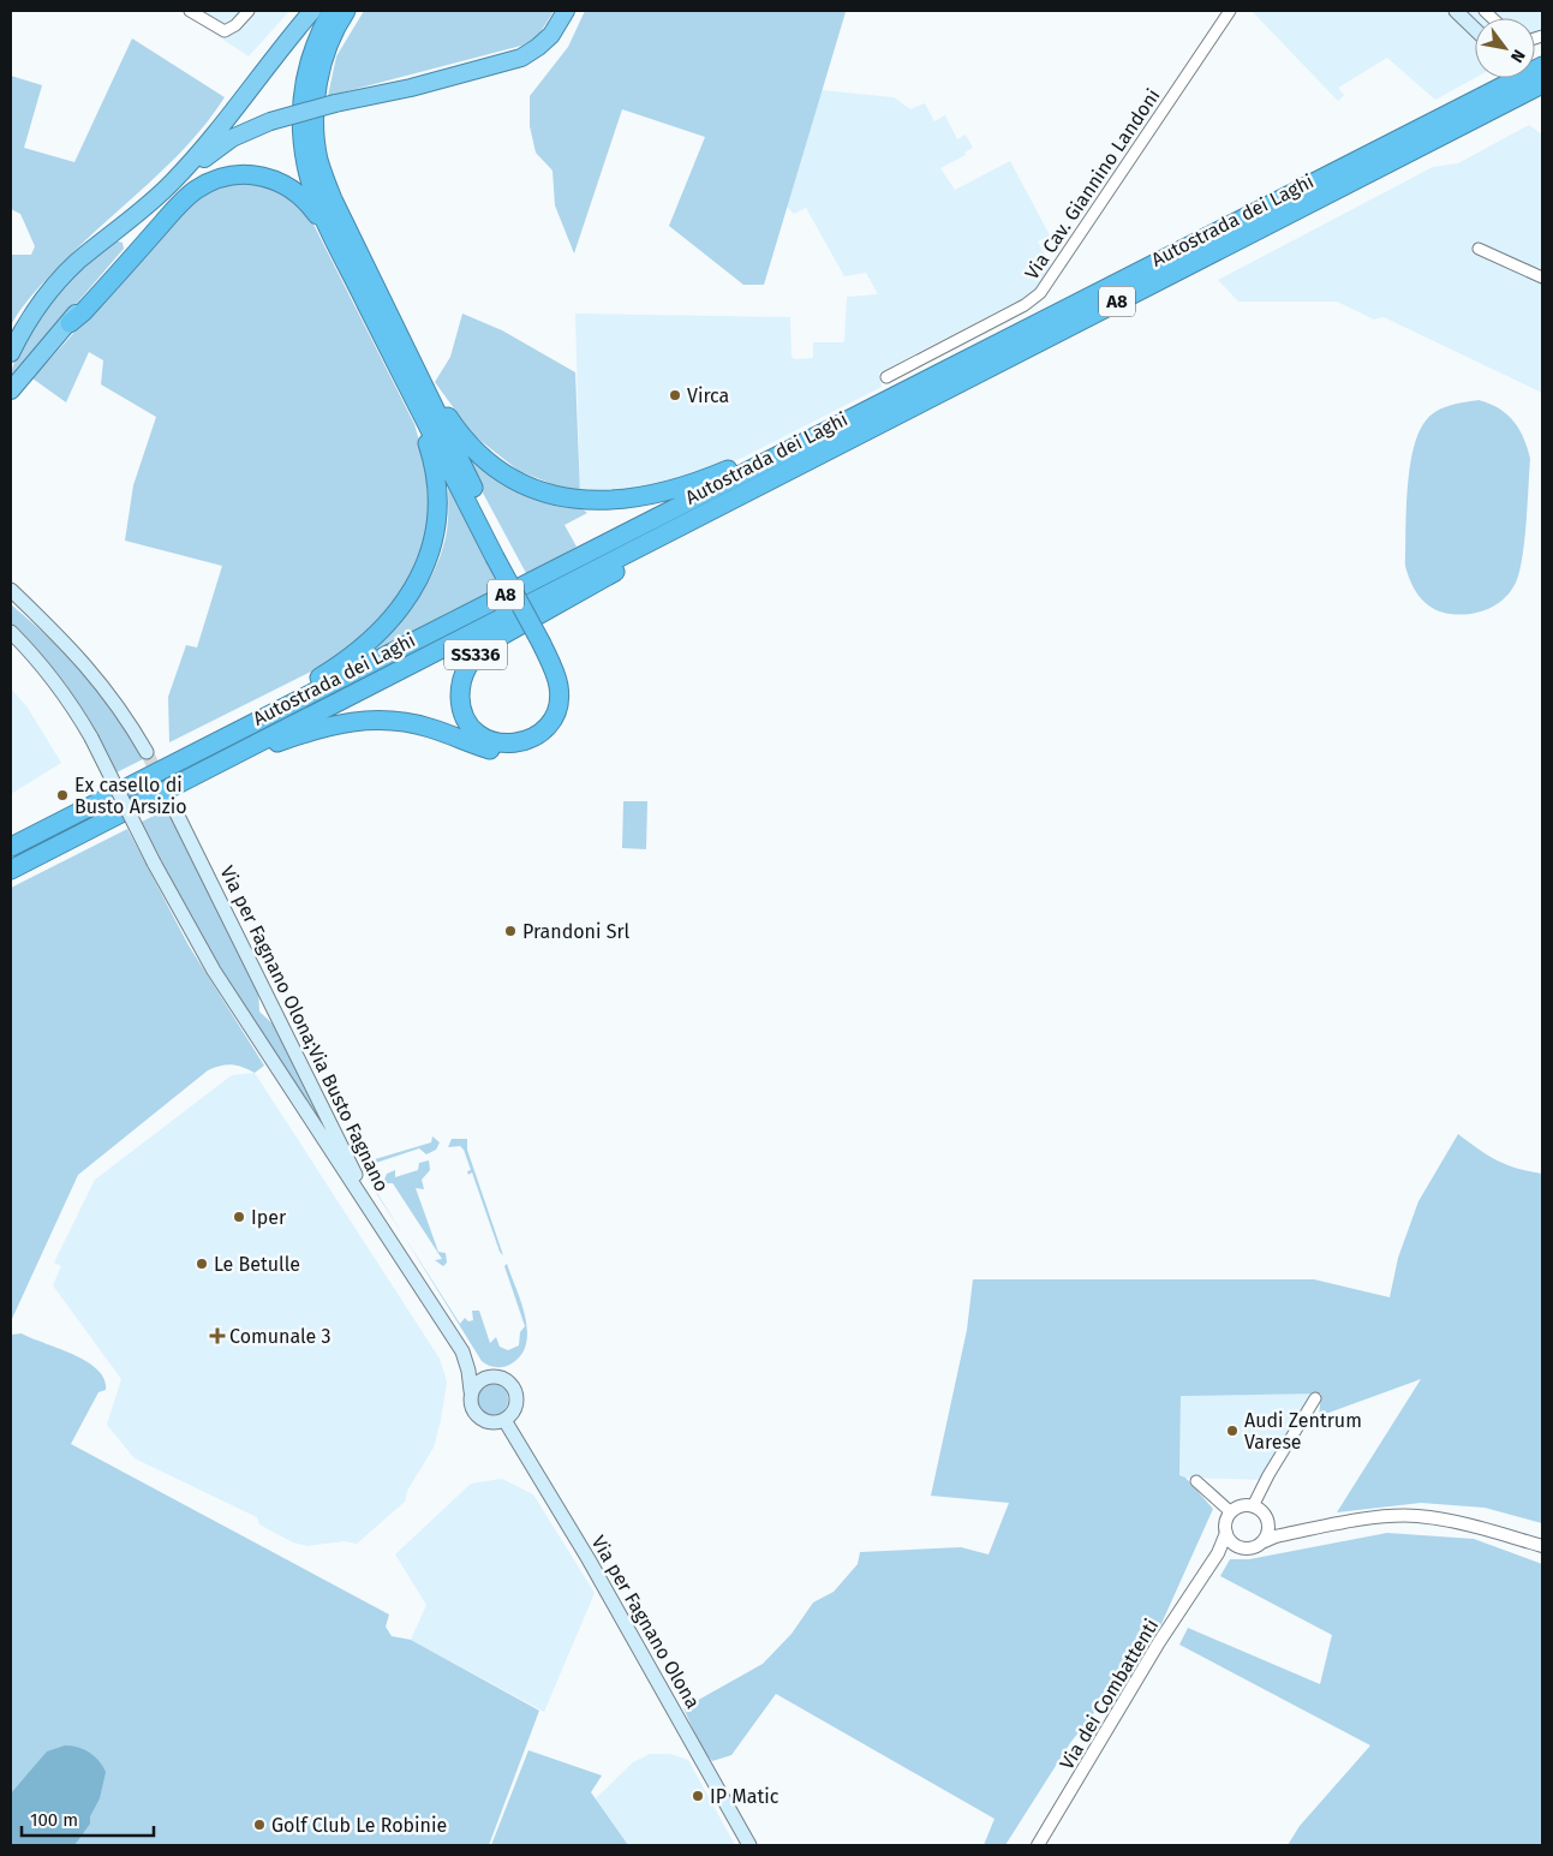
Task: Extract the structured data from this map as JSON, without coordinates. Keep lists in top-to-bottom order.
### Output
{
  "streets": {
    "highway": ["Autostrada dei Laghi", "A8", "SS336"],
    "main road": ["Via per Fagnano Olona;Via Busto Fagnano", "Via per Fagnano Olona"],
    "street": ["Via Cav. Giannino Landoni", "Via dei Combattenti"]
  },
  "crossings": [
    ["Autostrada dei Laghi", "SS336"]
  ],
  "places": {
    "other": [
      "Virca",
      "Ex casello di Busto Arsizio",
      "Prandoni Srl",
      "Iper",
      "Le Betulle",
      "Audi Zentrum Varese",
      "IP Matic",
      "Golf Club Le Robinie"
    ],
    "health": ["Comunale 3"]
  },
  "scale_bar": "100 m",
  "north": "bottom right"
}
